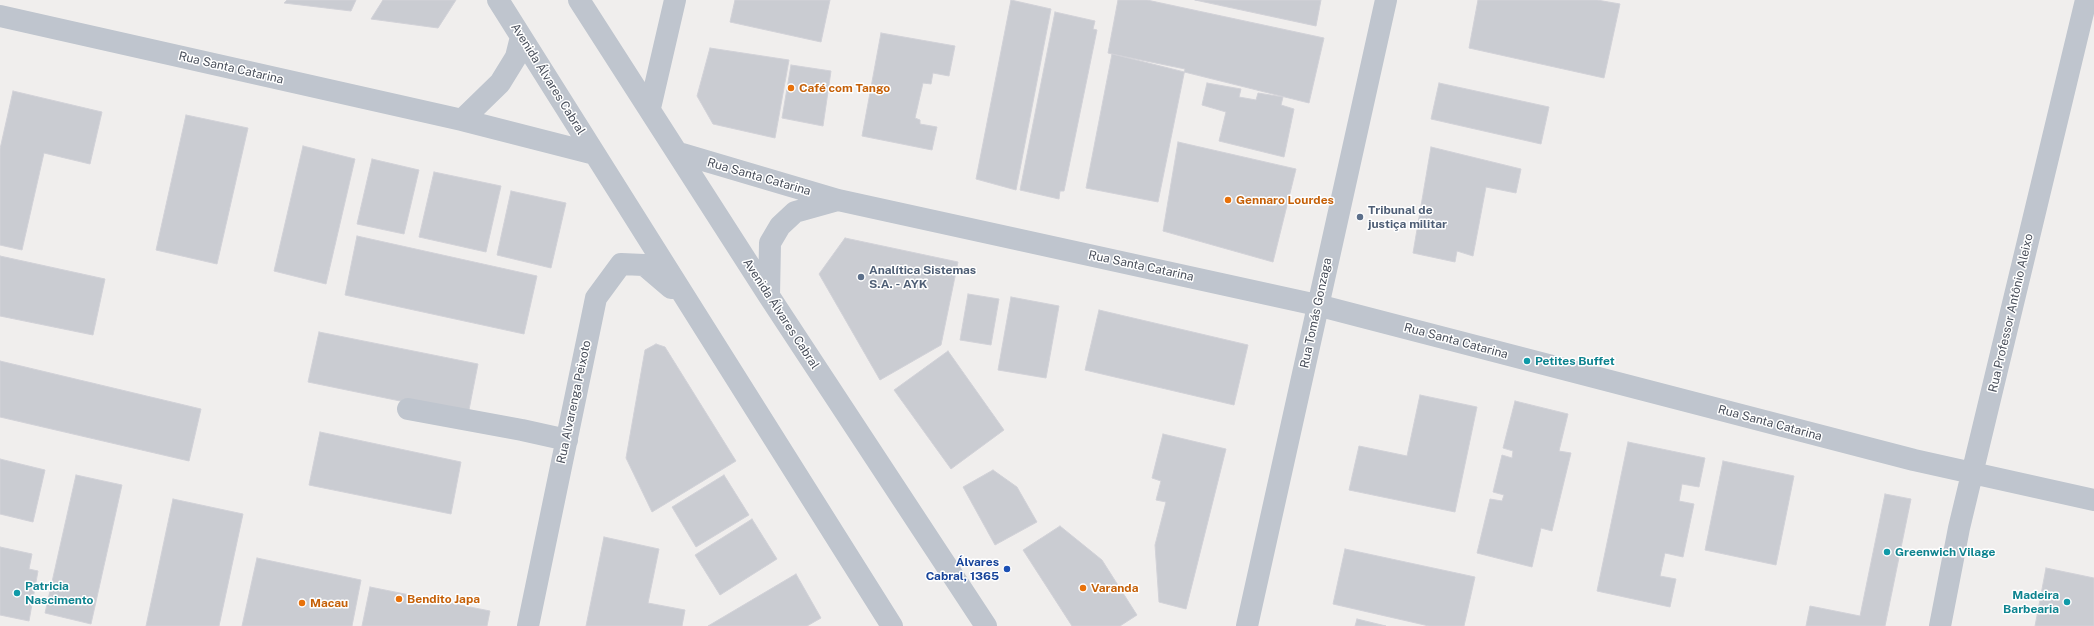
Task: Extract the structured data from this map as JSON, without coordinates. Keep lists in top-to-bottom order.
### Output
{
  "streets": {
    "street": [
      "Rua Santa Catarina",
      "Avenida Álvares Cabral",
      "Rua Tomás Gonzaga",
      "Rua Professor Antônio Aleixo",
      "Rua Alvarenga Peixoto"
    ]
  },
  "crossings": [
    ["Rua Santa Catarina", "Avenida Álvares Cabral"],
    ["Rua Santa Catarina", "Rua Tomás Gonzaga"],
    ["Rua Santa Catarina", "Rua Professor Antônio Aleixo"],
    ["Avenida Álvares Cabral", "Rua Alvarenga Peixoto"]
  ],
  "places": [
    "Café com Tango",
    "Gennaro Lourdes",
    "Tribunal de justiça militar",
    "Analítica Sistemas S.A. - AYK",
    "Petites Buffet",
    "Greenwich Vilage",
    "Álvares Cabral, 1365",
    "Varanda",
    "Patricia Nascimento",
    "Bendito Japa",
    "Madeira Barbearia",
    "Macau"
  ]
}
